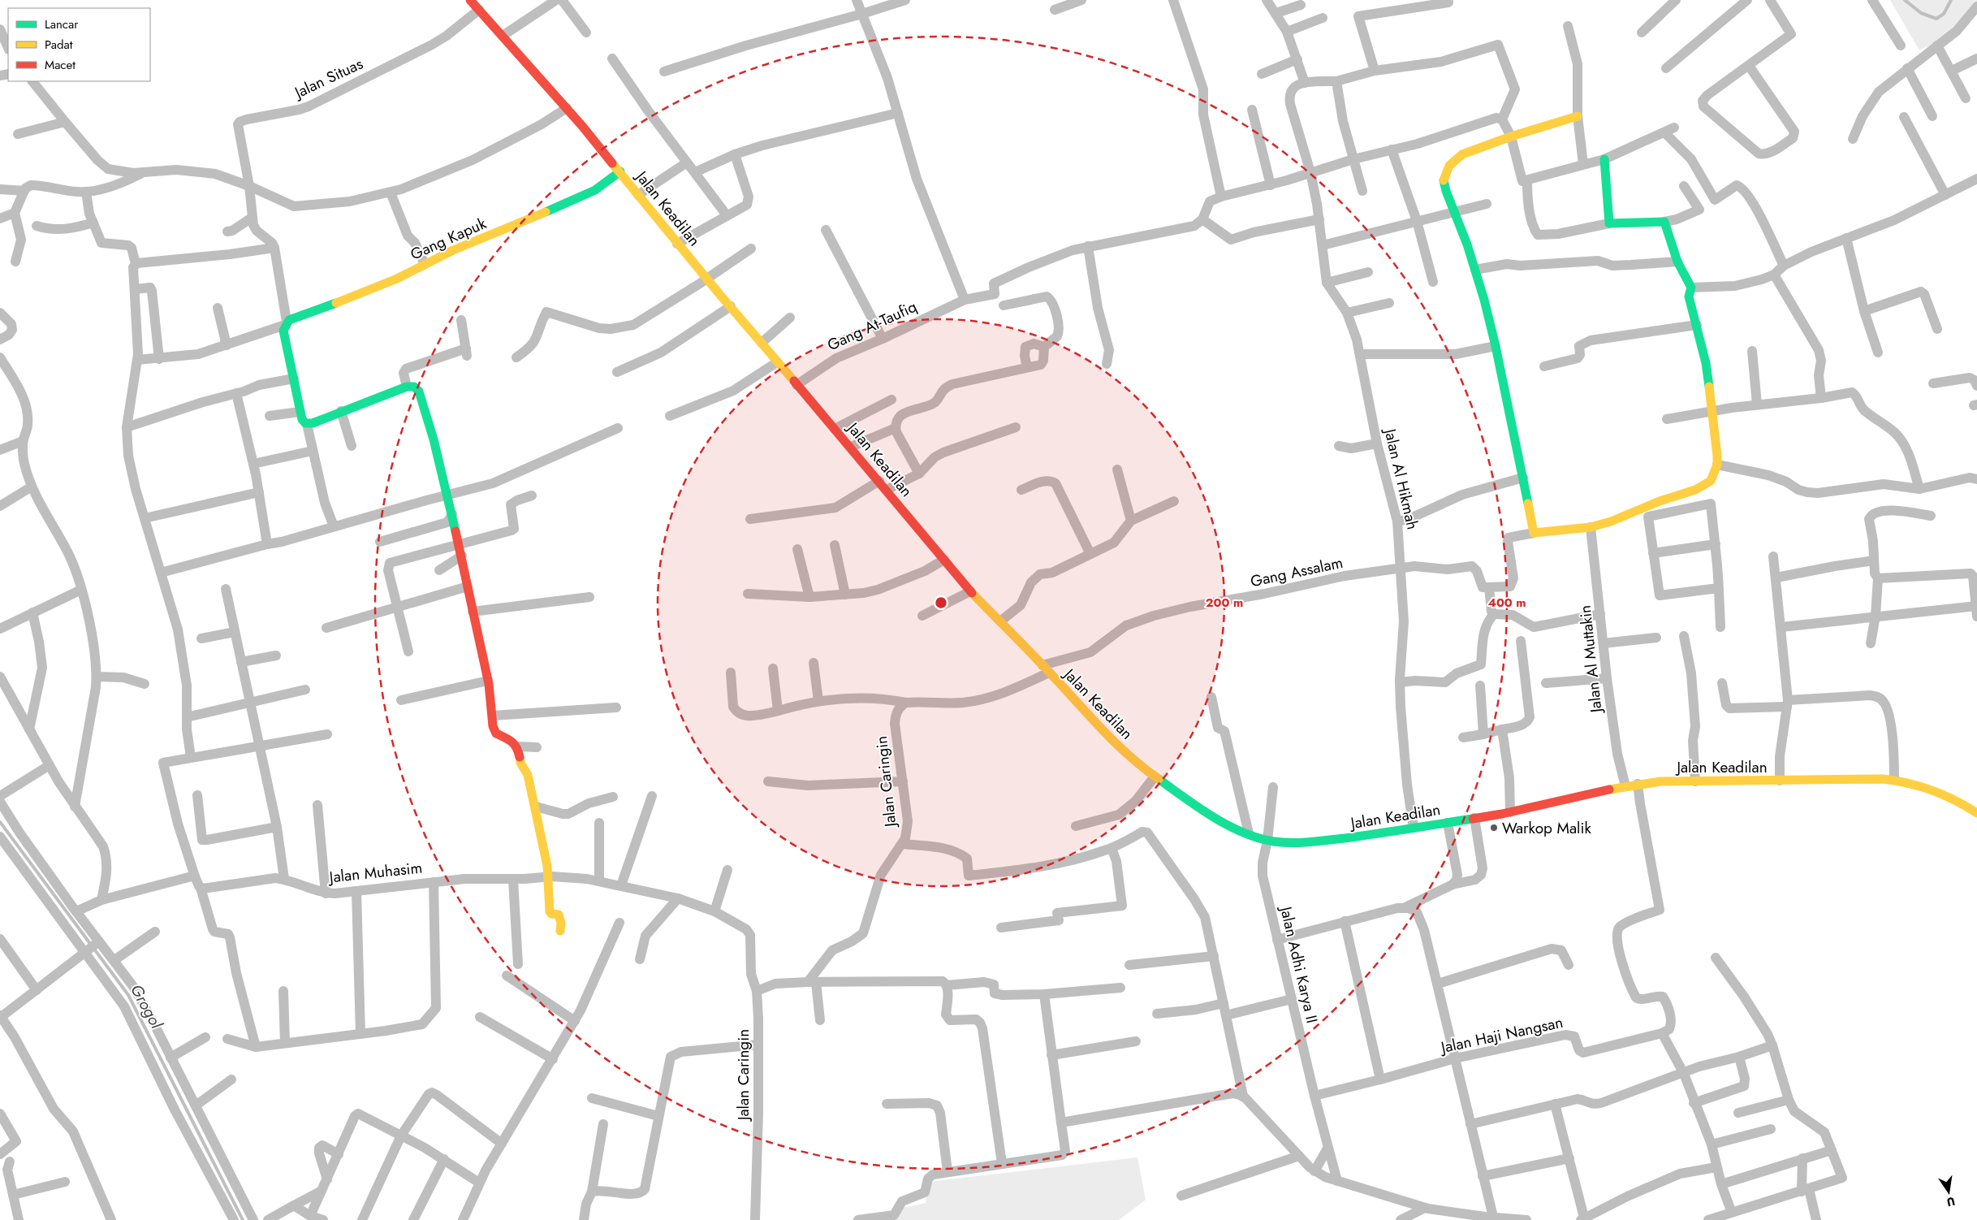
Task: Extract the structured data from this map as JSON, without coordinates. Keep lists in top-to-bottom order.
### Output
{
  "streets": {
    "street": [
      "Jalan Situas",
      "Jalan Keadilan",
      "Gang Kapuk",
      "Gang At-Taufiq",
      "Jalan Al Hikmah",
      "Gang Assalam",
      "Jalan Al Muttakin",
      "Jalan Caringin",
      "Jalan Muhasim",
      "Jalan Adhi Karya II",
      "Jalan Haji Nangsan"
    ]
  },
  "crossings": [
    ["Jalan Situas", "Jalan Keadilan"],
    ["Jalan Keadilan", "Gang Kapuk"],
    ["Jalan Keadilan", "Gang At-Taufiq"],
    ["Jalan Keadilan", "Jalan Al Hikmah"],
    ["Jalan Keadilan", "Gang Assalam"],
    ["Jalan Keadilan", "Jalan Al Muttakin"],
    ["Jalan Keadilan", "Jalan Adhi Karya II"],
    ["Jalan Al Hikmah", "Gang Assalam"],
    ["Jalan Caringin", "Jalan Muhasim"],
    ["Jalan Adhi Karya II", "Jalan Haji Nangsan"]
  ],
  "water": ["Grogol"],
  "places": ["Warkop Malik"],
  "legend": ["Lancar", "Padat", "Macet"],
  "north": "bottom",
  "rings": ["200 m", "400 m"]
}
